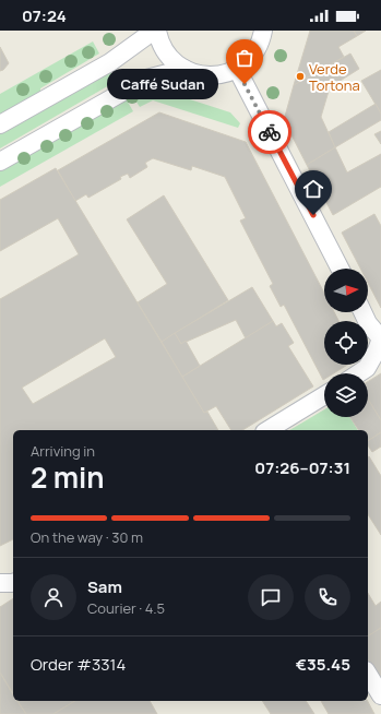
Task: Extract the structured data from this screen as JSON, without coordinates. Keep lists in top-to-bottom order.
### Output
{
  "places": ["Verde Tortona", "Caffé Sudan"],
  "north": "right",
  "page": {
    "status": "07:24",
    "bubble": "Caffé Sudan",
    "heading": ["2 min", "Arriving in", "07:26–07:31"],
    "panel": [
      "Sam",
      "Courier · 4.5",
      "Order #3314",
      "€35.45"
    ],
    "bar": "On the way · 30 m"
  }
}
